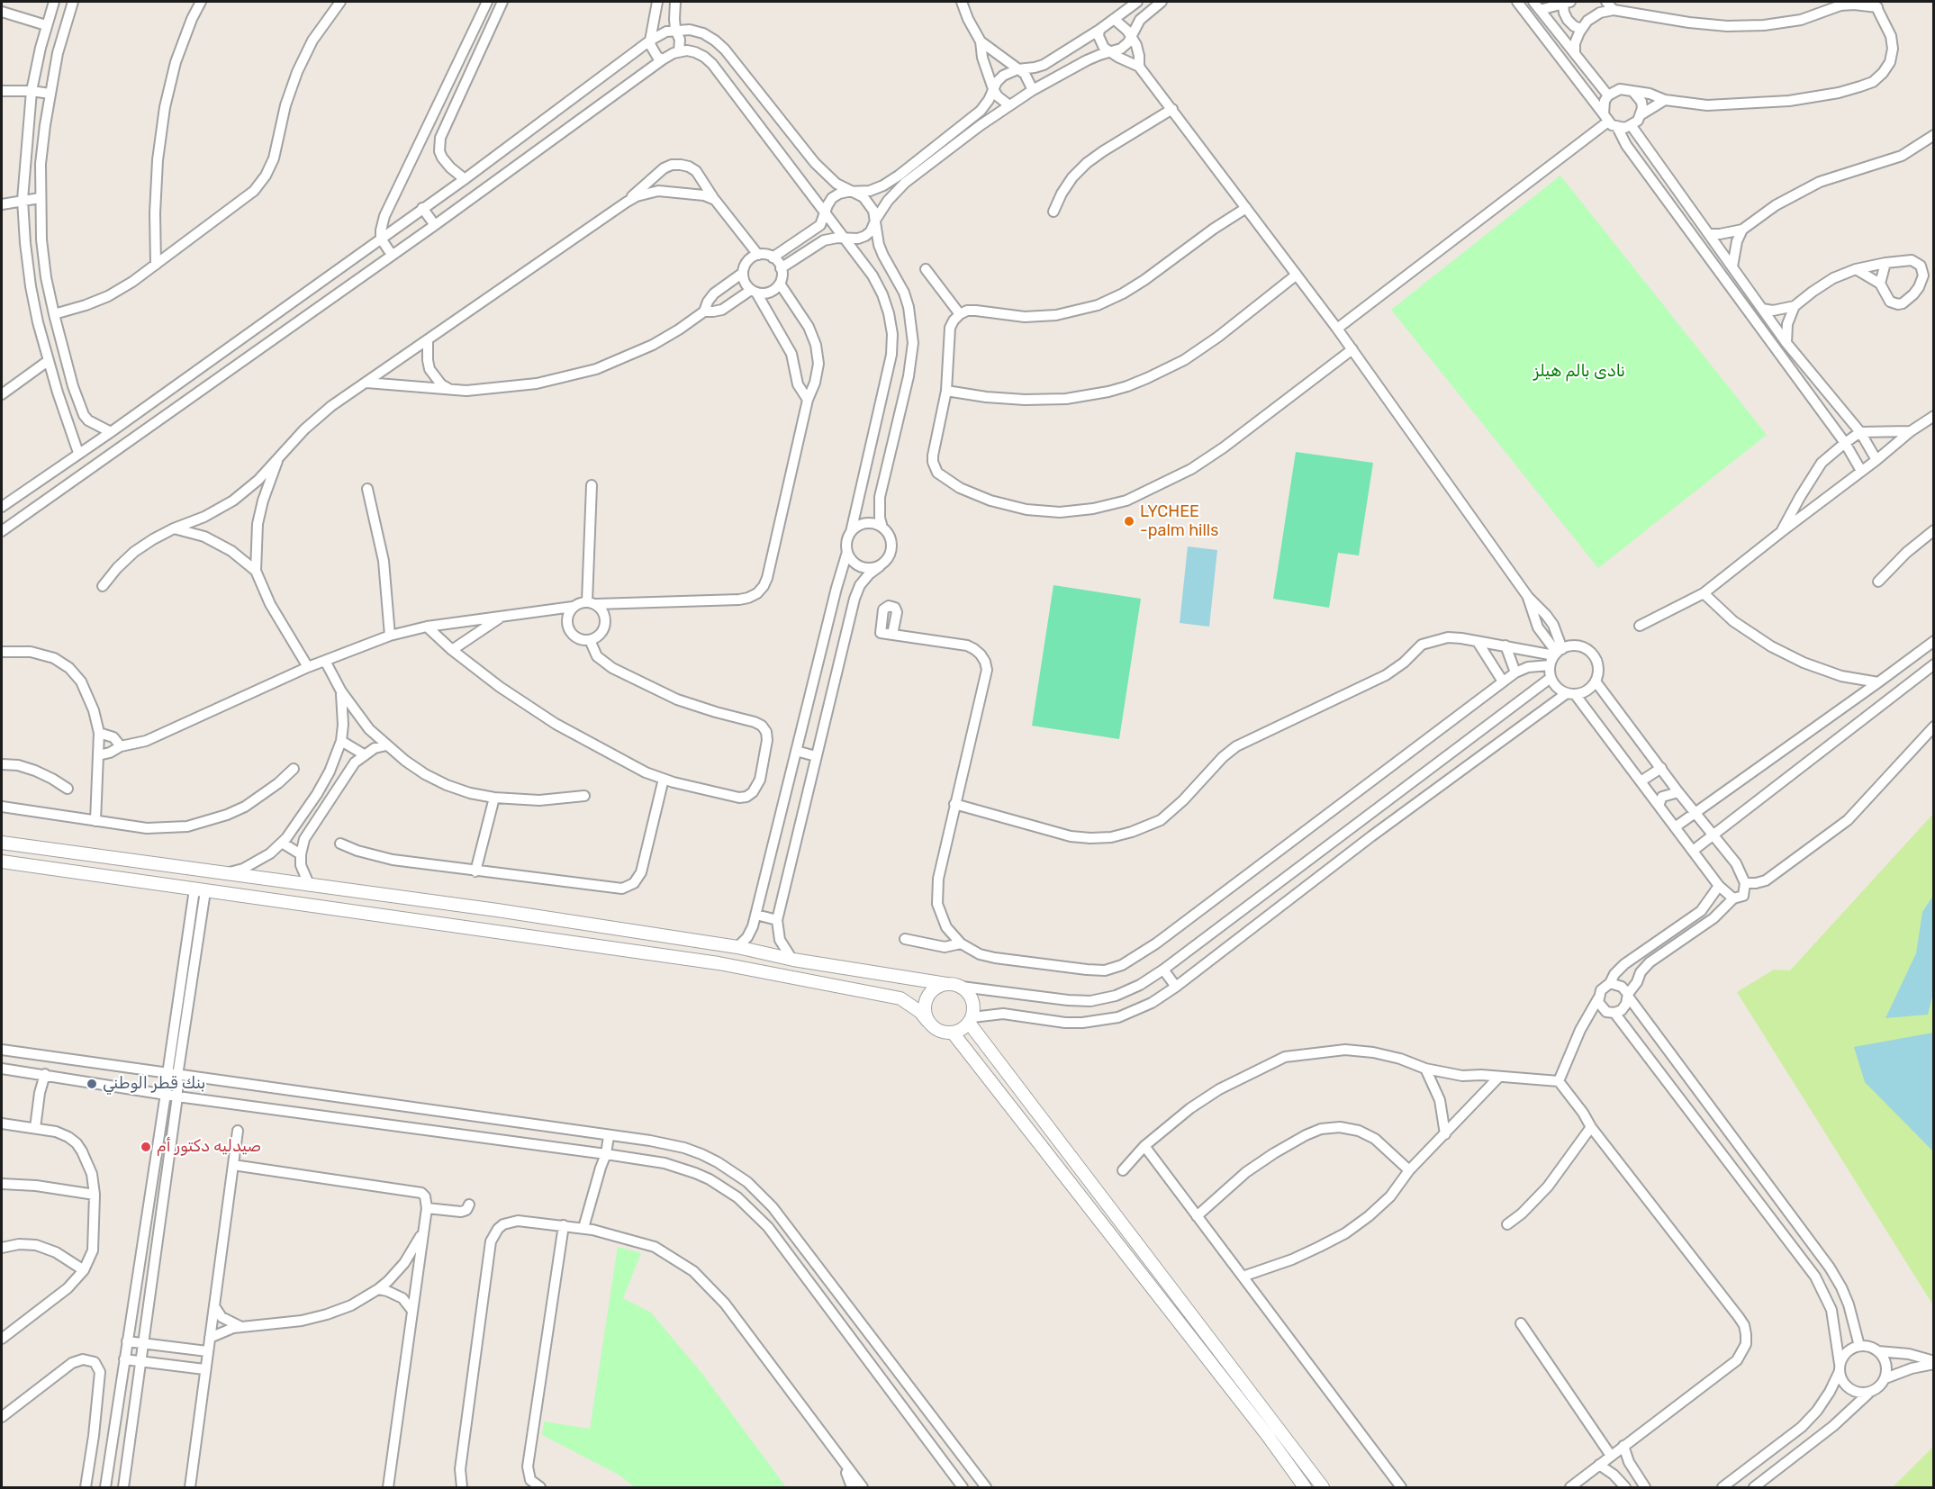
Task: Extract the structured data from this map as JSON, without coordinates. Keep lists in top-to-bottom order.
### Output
{
  "parks": ["نادى بالم هيلز"],
  "places": ["LYCHEE -palm hills", "بنك قطر الوطني", "صيدليه دكتور أم"]
}
